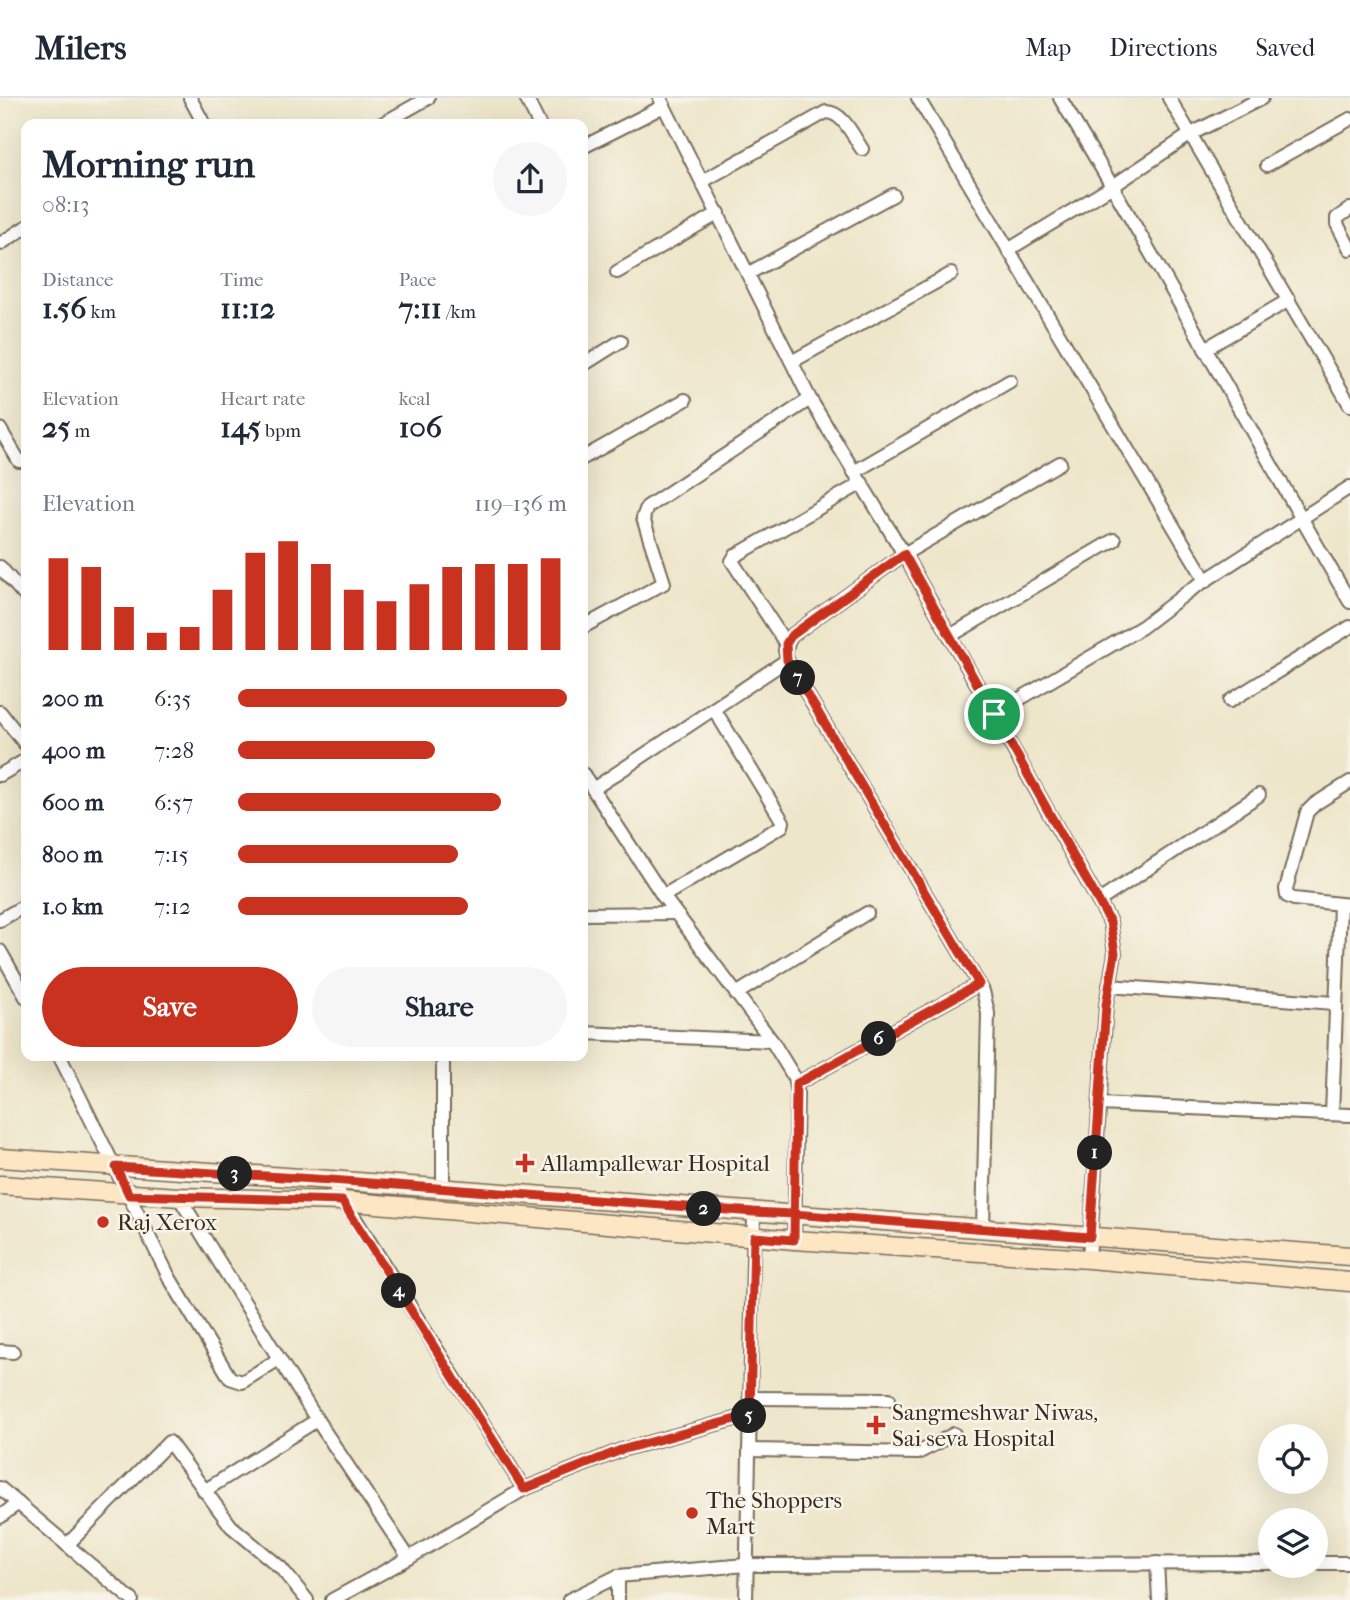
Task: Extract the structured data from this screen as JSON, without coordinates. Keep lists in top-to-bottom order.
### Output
{
  "places": {
    "health": ["Allampallewar Hospital", "Sangmeshwar Niwas, Sai seva Hospital"],
    "other": ["Raj Xerox", "The Shoppers Mart"]
  },
  "page": {
    "header": "Milers",
    "nav": ["Map", "Directions", "Saved"],
    "heading": ["Morning run", "08:13"],
    "stats": [
      ["Distance", "1.56 km"],
      ["Time", "11:12"],
      ["Pace", "7:11 /km"],
      ["Elevation", "25 m"],
      ["Heart rate", "145 bpm"],
      ["kcal", "106"]
    ],
    "chart": ["Elevation", "119–136 m"],
    "pins": [
      "7",
      "6",
      "1",
      "3",
      "2",
      "4",
      "5"
    ],
    "list": [
      {
        "name": "200 m",
        "note": "6:35"
      },
      {
        "name": "400 m",
        "note": "7:28"
      },
      {
        "name": "600 m",
        "note": "6:57"
      },
      {
        "name": "800 m",
        "note": "7:15"
      },
      {
        "name": "1.0 km",
        "note": "7:12"
      }
    ],
    "buttons": ["Save", "Share"]
  }
}
